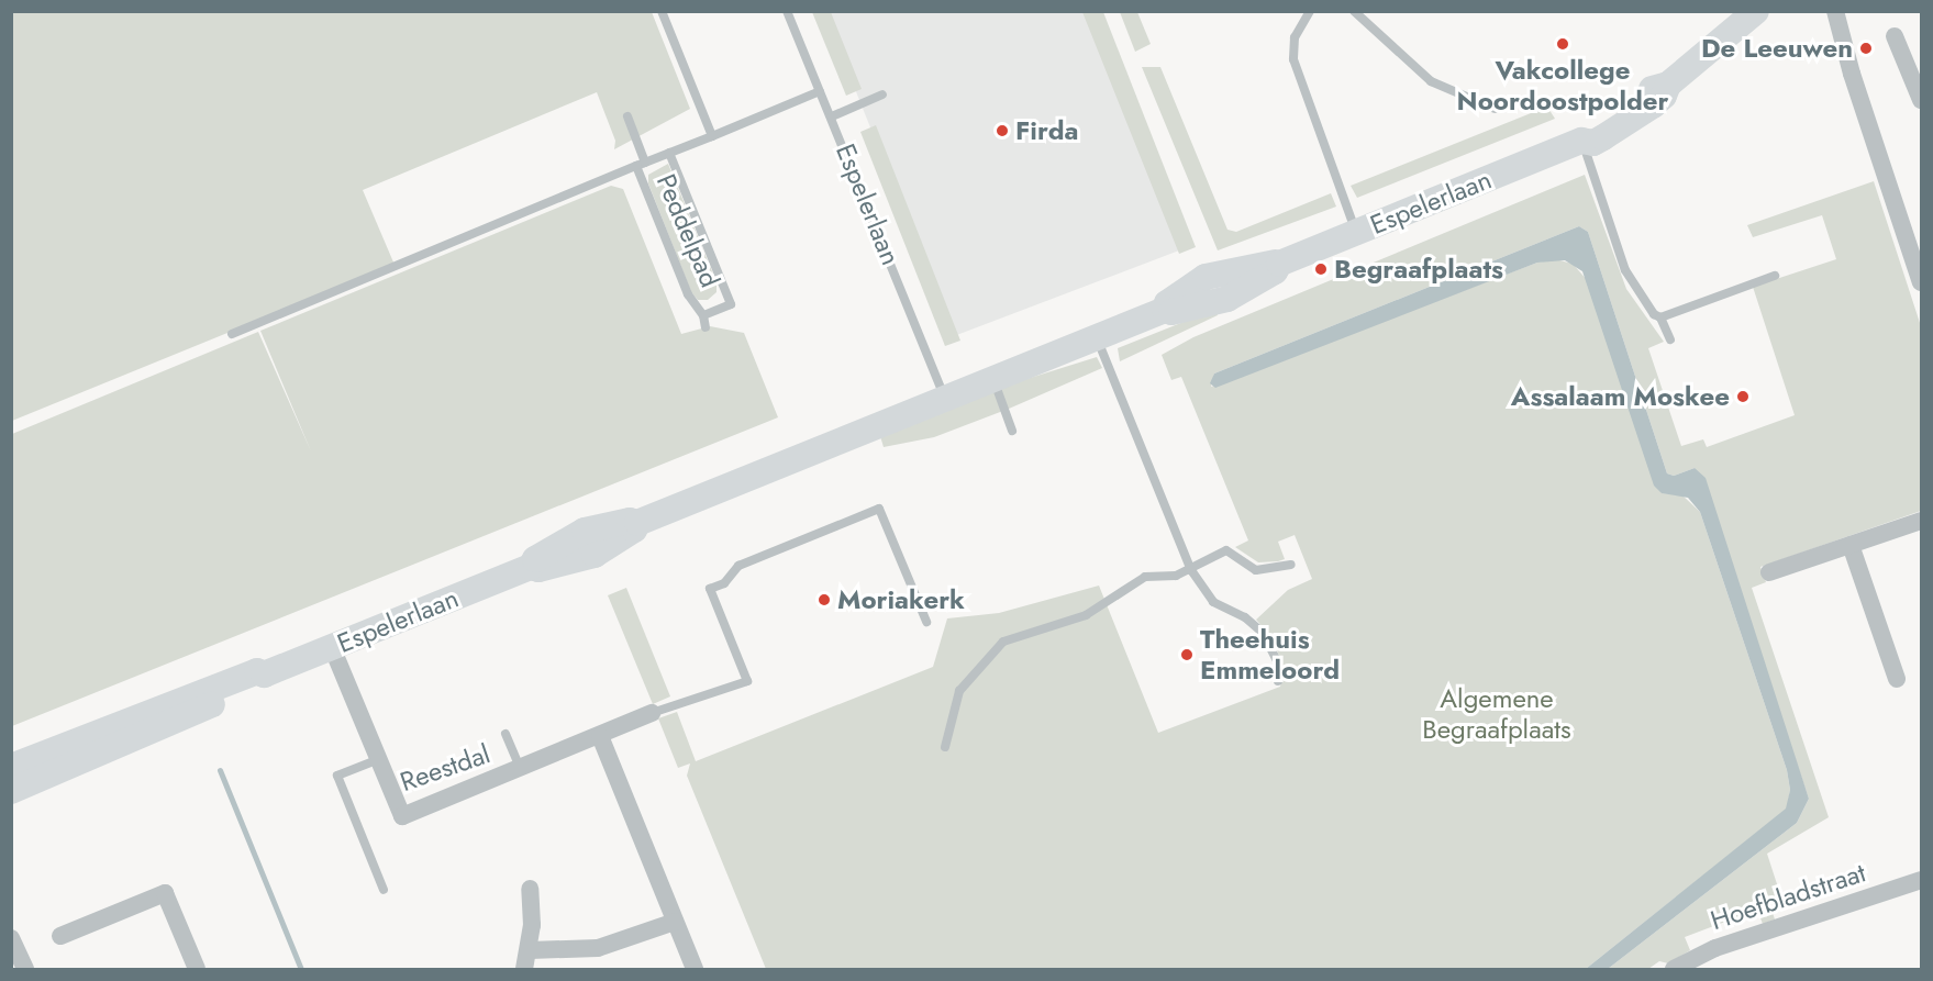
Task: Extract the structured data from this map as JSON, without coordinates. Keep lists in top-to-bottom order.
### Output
{
  "streets": {
    "main road": ["Espelerlaan"],
    "street": ["Reestdal", "Hoefbladstraat"],
    "lane": ["Peddelpad"]
  },
  "crossings": [
    ["Espelerlaan", "Peddelpad"],
    ["Espelerlaan", "Reestdal"]
  ],
  "parks": ["Algemene Begraafplaats"],
  "places": [
    "Vakcollege Noordoostpolder",
    "De Leeuwen",
    "Firda",
    "Begraafplaats",
    "Assalaam Moskee",
    "Moriakerk",
    "Theehuis Emmeloord"
  ]
}
